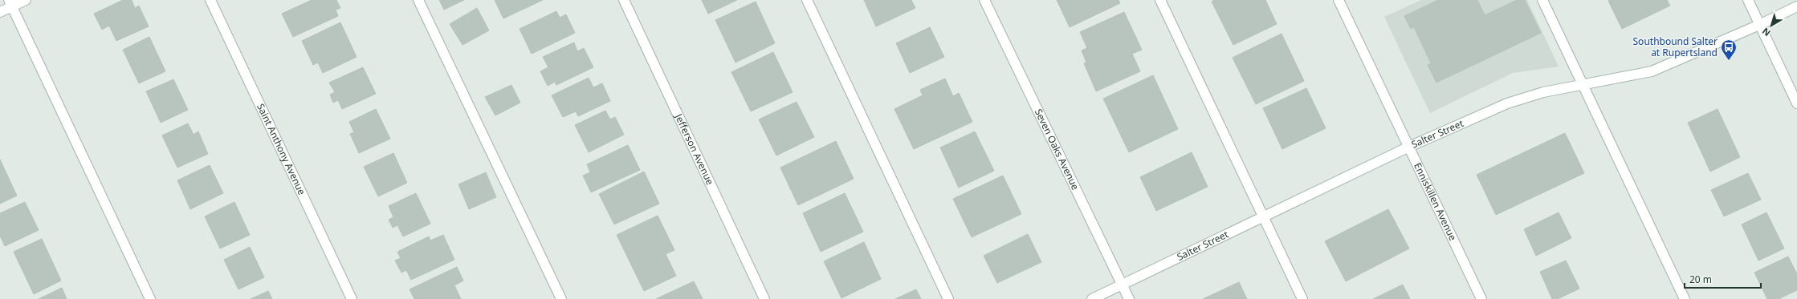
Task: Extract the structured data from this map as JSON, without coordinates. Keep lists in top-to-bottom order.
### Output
{
  "streets": {
    "street": [
      "Salter Street",
      "Saint Anthony Avenue",
      "Seven Oaks Avenue",
      "Jefferson Avenue",
      "Enniskillen Avenue"
    ]
  },
  "crossings": [
    ["Salter Street", "Seven Oaks Avenue"],
    ["Salter Street", "Enniskillen Avenue"]
  ],
  "places": {
    "bus stop": ["Southbound Salter at Rupertsland"]
  },
  "scale_bar": "20 m",
  "north": "bottom left"
}
